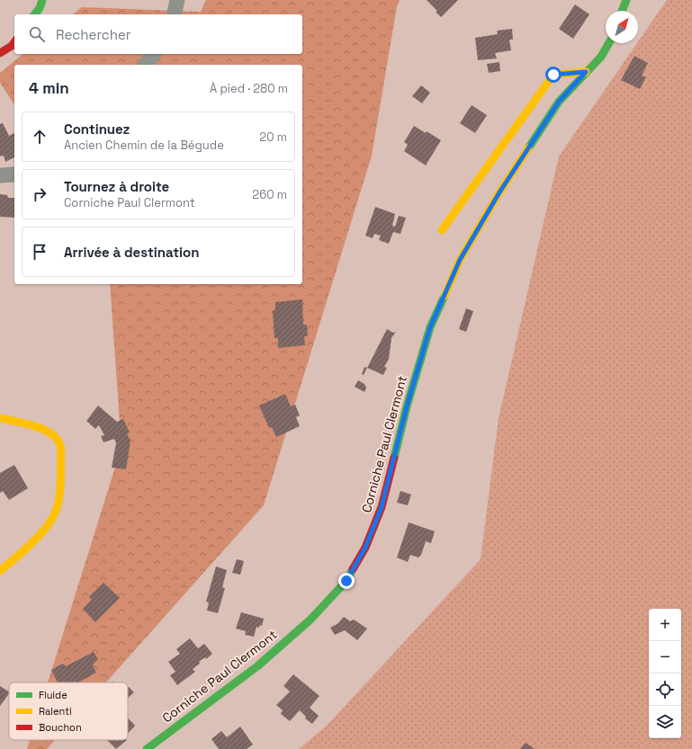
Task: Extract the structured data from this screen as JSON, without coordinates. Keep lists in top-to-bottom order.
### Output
{
  "streets": {
    "street": ["Corniche Paul Clermont"]
  },
  "legend": ["Fluide", "Ralenti", "Bouchon"],
  "north": "top right",
  "page": {
    "search": "Rechercher",
    "heading": ["4 min", "À pied · 280 m"],
    "list": [
      ["Continuez", "Ancien Chemin de la Bégude", "20 m"],
      ["Tournez à droite", "Corniche Paul Clermont", "260 m"],
      "Arrivée à destination"
    ],
    "map_buttons": ["+", "−"]
  }
}
